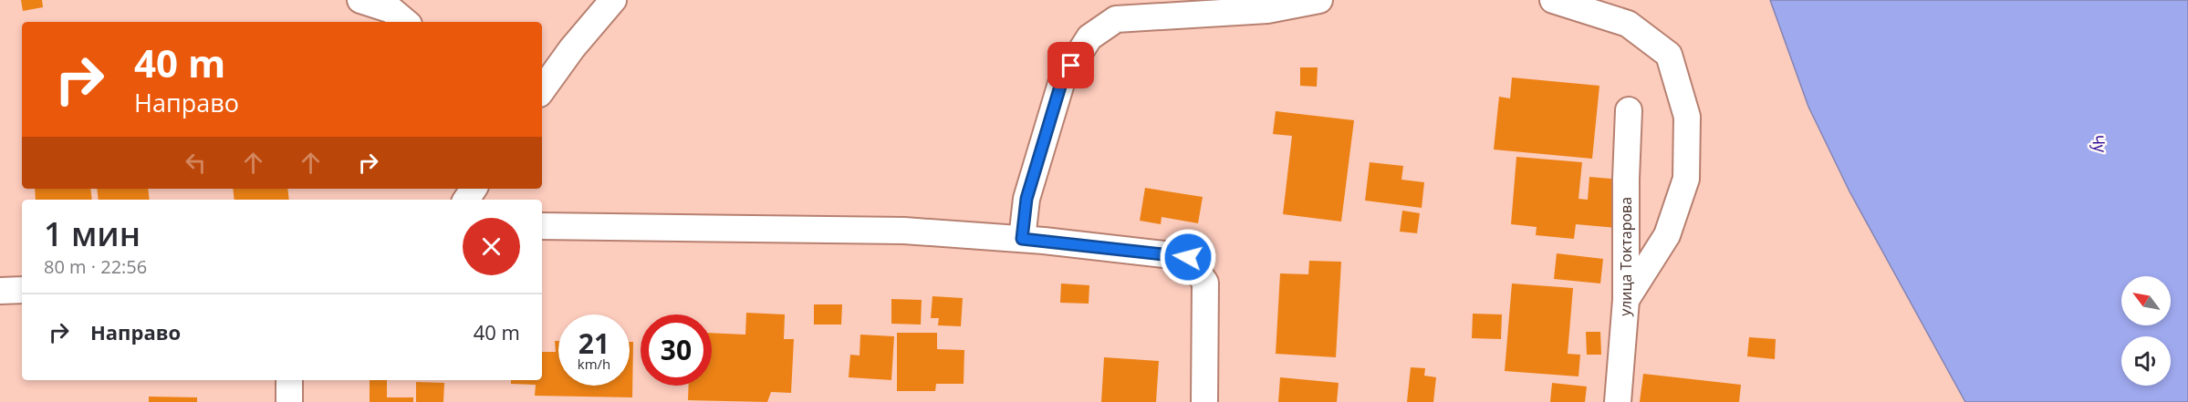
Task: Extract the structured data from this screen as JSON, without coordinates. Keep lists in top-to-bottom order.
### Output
{
  "streets": {
    "street": ["улица Токтарова"]
  },
  "water": ["Чу"],
  "north": "top left",
  "page": {
    "turn": ["40 m", "Направо"],
    "heading": ["1 мин", "80 m · 22:56"],
    "list": [
      {
        "name": "Направо",
        "value": "40 m"
      }
    ],
    "speed": "21 km/h",
    "limit": "30"
  }
}
